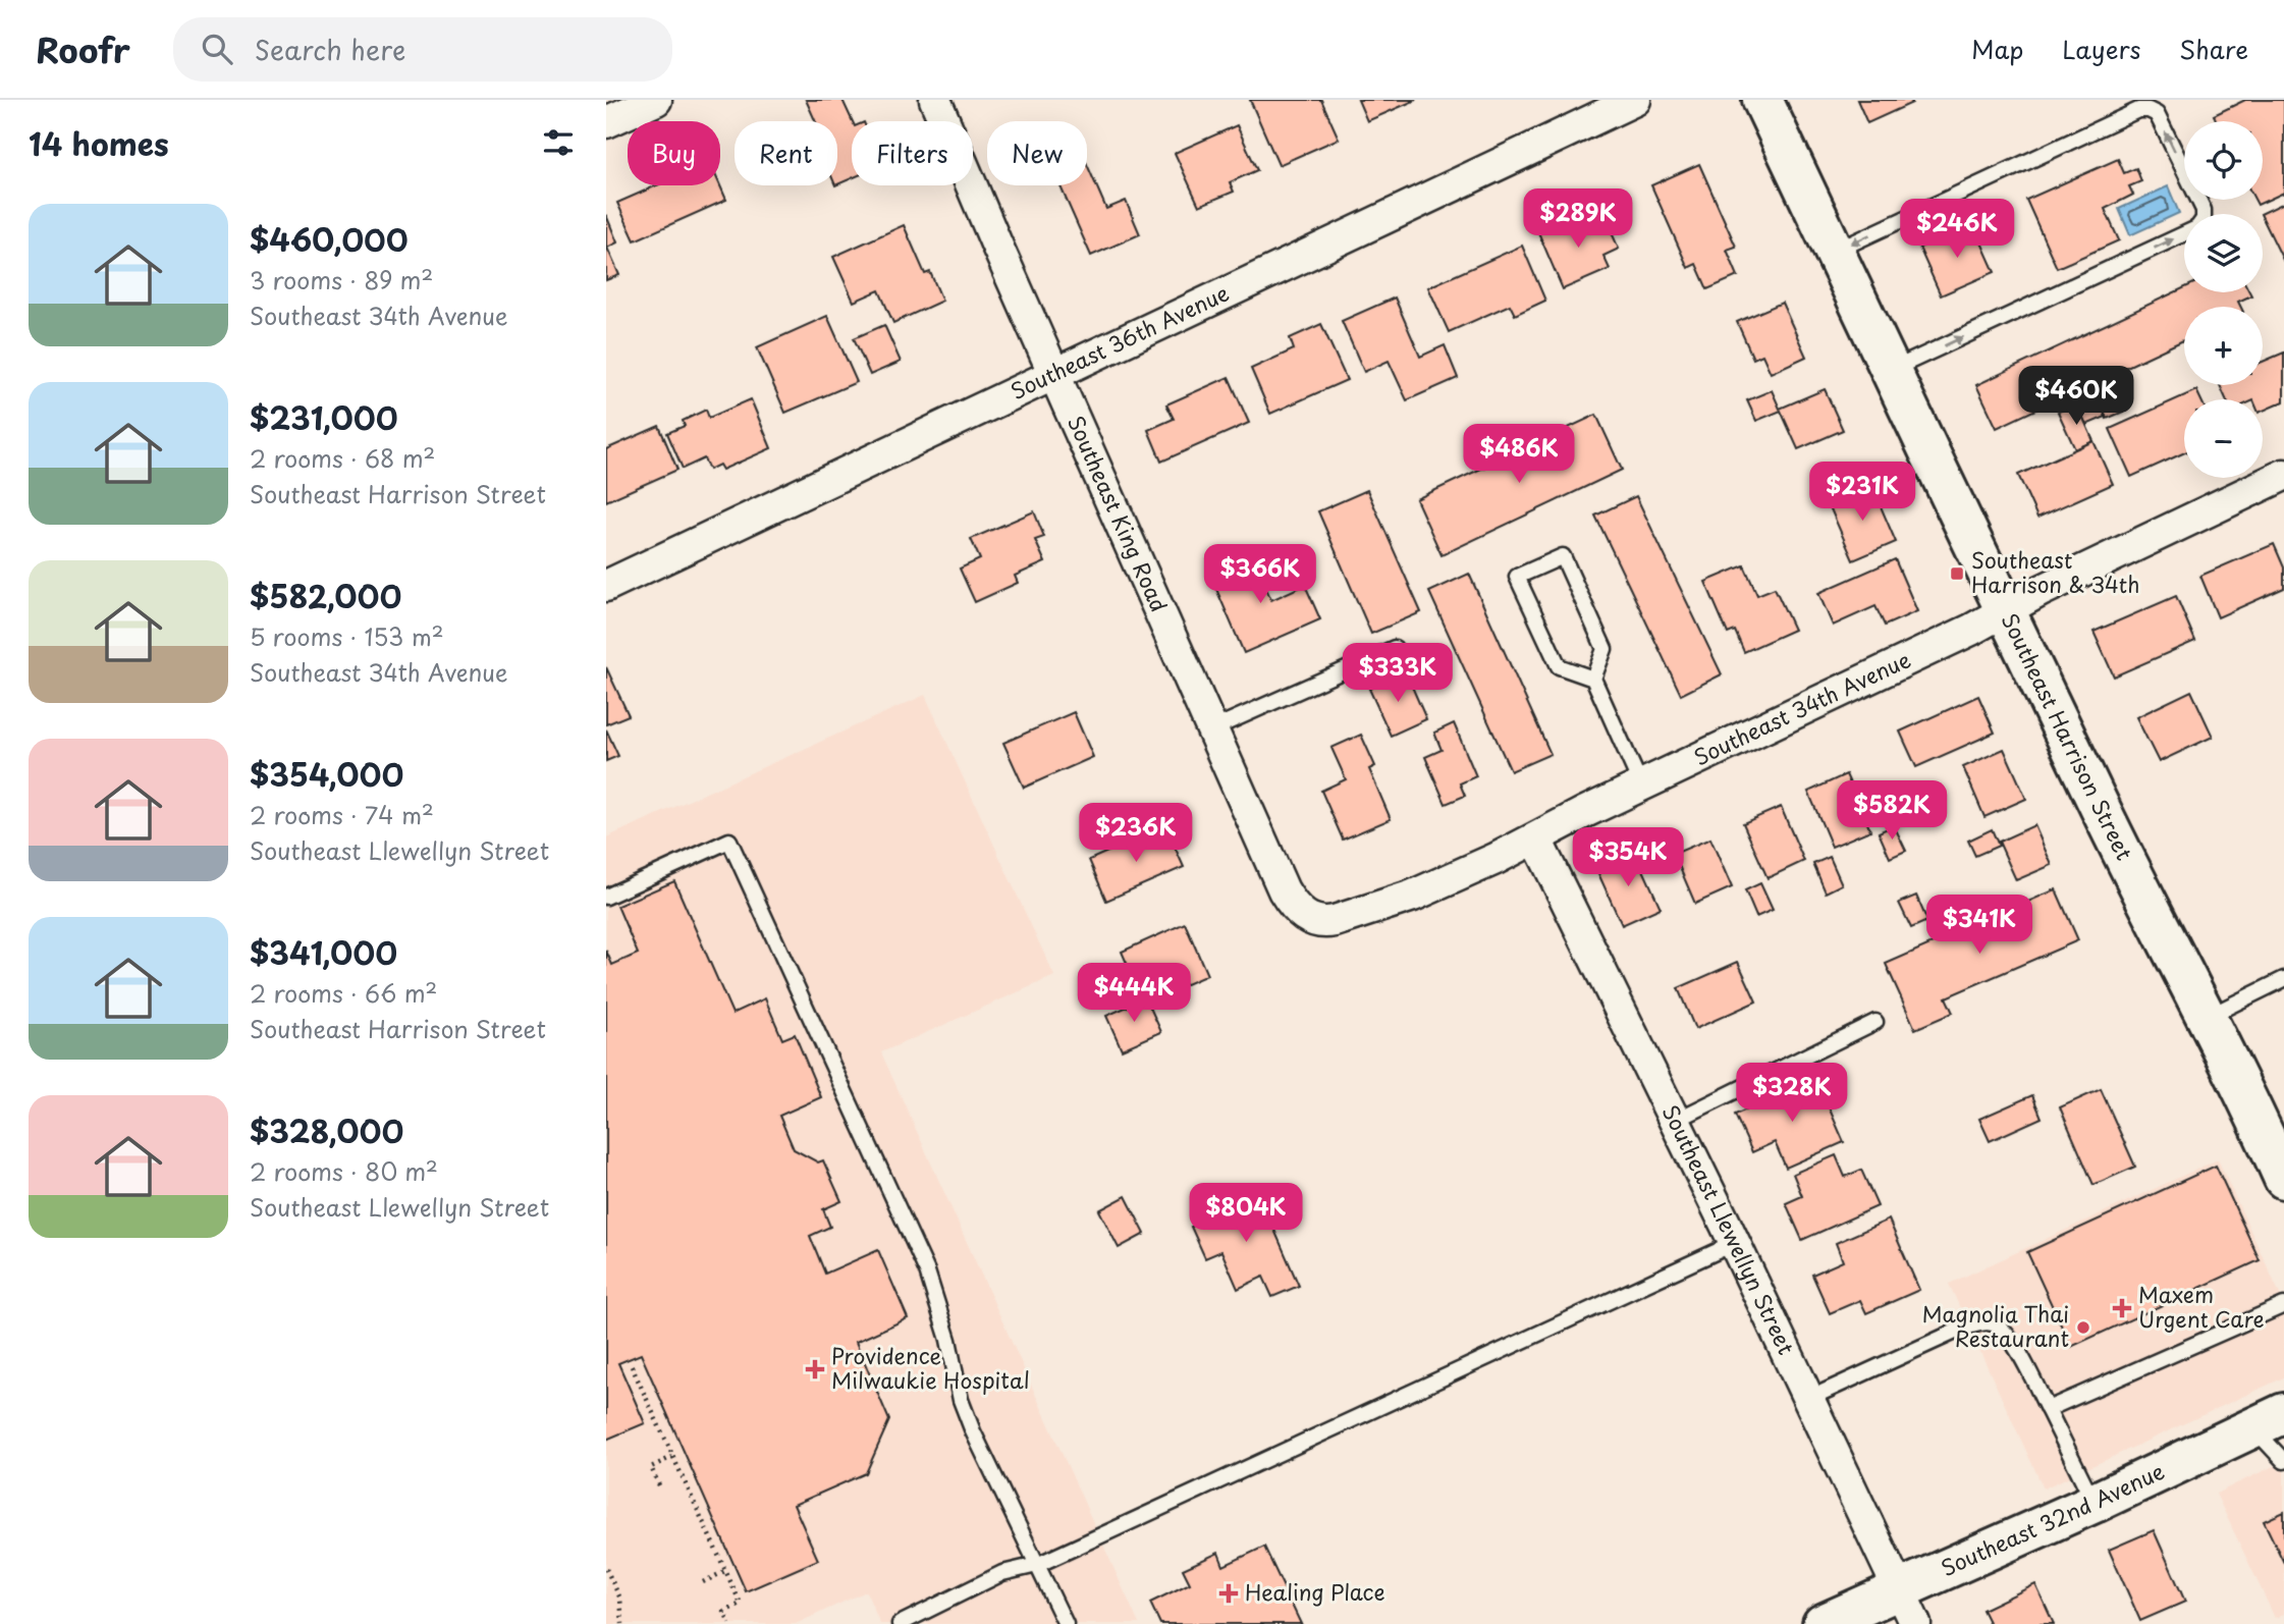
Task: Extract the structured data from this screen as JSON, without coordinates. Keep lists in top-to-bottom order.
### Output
{
  "streets": {
    "main road": ["Southeast Harrison Street", "Southeast 32nd Avenue"],
    "street": [
      "Southeast 36th Avenue",
      "Southeast King Road",
      "Southeast 34th Avenue",
      "Southeast Llewellyn Street"
    ]
  },
  "crossings": [
    ["Southeast 36th Avenue", "Southeast King Road"],
    ["Southeast King Road", "Southeast 34th Avenue"],
    ["Southeast 34th Avenue", "Southeast Harrison Street"],
    ["Southeast 34th Avenue", "Southeast Llewellyn Street"],
    ["Southeast Llewellyn Street", "Southeast 32nd Avenue"]
  ],
  "places": {
    "transit": ["Southeast Harrison & 34th"],
    "health": ["Maxem Urgent Care", "Providence Milwaukie Hospital", "Healing Place"],
    "other": ["Magnolia Thai Restaurant"]
  },
  "page": {
    "header": "Roofr",
    "search": "Search here",
    "nav": ["Map", "Layers", "Share"],
    "heading": "14 homes",
    "map_buttons": ["+", "−"],
    "chip": [
      "Buy",
      "Rent",
      "Filters",
      "New"
    ],
    "list": [
      {
        "name": "$460,000",
        "note": "3 rooms · 89 m² · Southeast 34th Avenue"
      },
      {
        "name": "$231,000",
        "note": "2 rooms · 68 m² · Southeast Harrison Street"
      },
      {
        "name": "$582,000",
        "note": "5 rooms · 153 m² · Southeast 34th Avenue"
      },
      {
        "name": "$354,000",
        "note": "2 rooms · 74 m² · Southeast Llewellyn Street"
      },
      {
        "name": "$341,000",
        "note": "2 rooms · 66 m² · Southeast Harrison Street"
      },
      {
        "name": "$328,000",
        "note": "2 rooms · 80 m² · Southeast Llewellyn Street"
      }
    ],
    "price": [
      "$289K",
      "$246K",
      "$460K",
      "$486K",
      "$231K",
      "$366K",
      "$333K",
      "$582K",
      "$236K",
      "$354K",
      "$341K",
      "$444K",
      "$328K",
      "$804K"
    ]
  }
}
